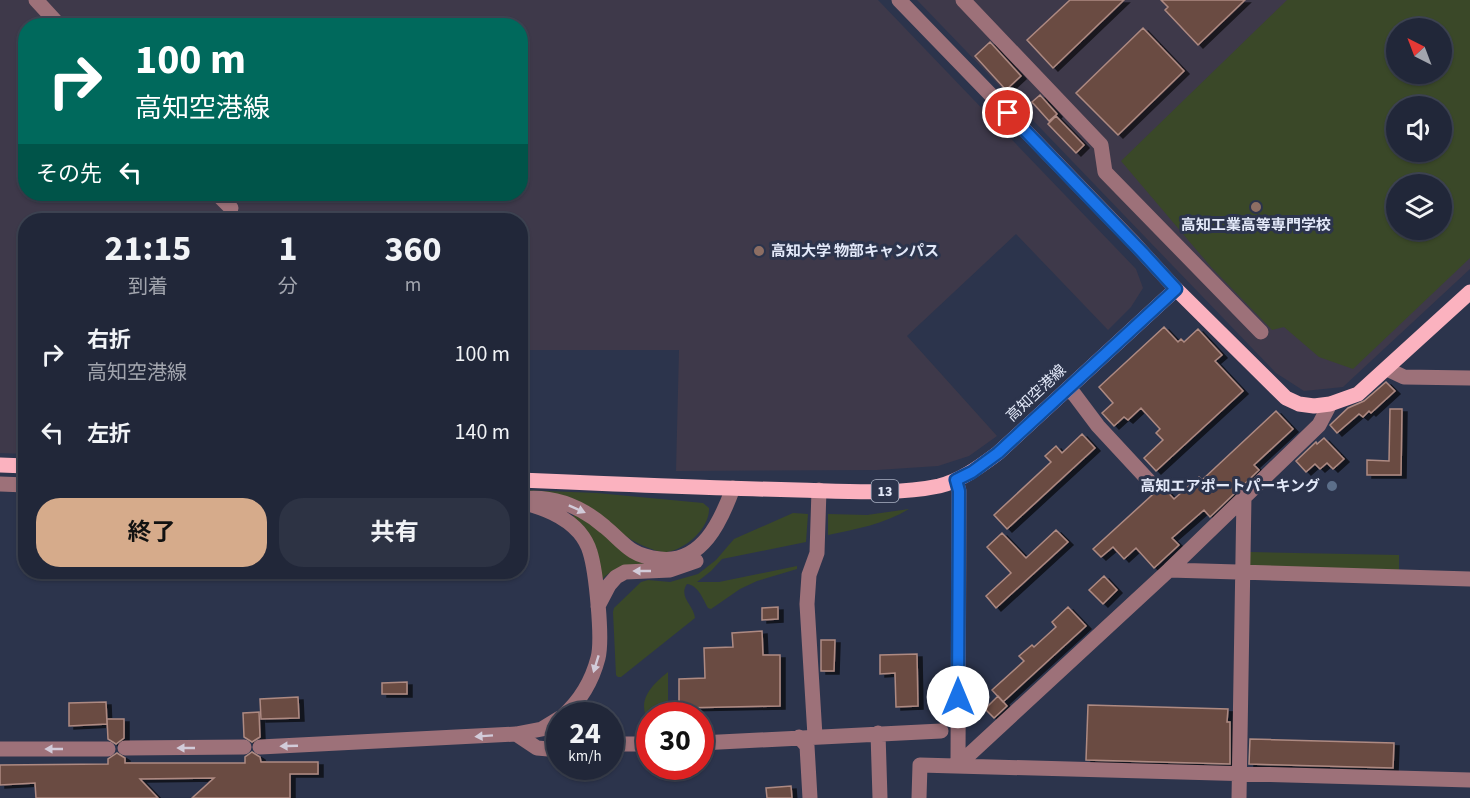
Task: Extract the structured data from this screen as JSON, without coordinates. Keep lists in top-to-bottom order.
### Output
{
  "streets": {
    "main road": ["高知空港線", "13"]
  },
  "places": ["高知工業高等専門学校", "高知大学 物部キャンパス", "高知エアポートパーキング"],
  "north": "top left",
  "page": {
    "turn": ["100 m", "高知空港線"],
    "then": "その先",
    "eta": [
      "21:15",
      "到着",
      "1",
      "分",
      "360",
      "m"
    ],
    "list": [
      {
        "name": "右折",
        "note": "高知空港線",
        "value": "100 m"
      },
      {
        "name": "左折",
        "value": "140 m"
      }
    ],
    "buttons": ["終了", "共有"],
    "speed": "24 km/h",
    "limit": "30"
  }
}
